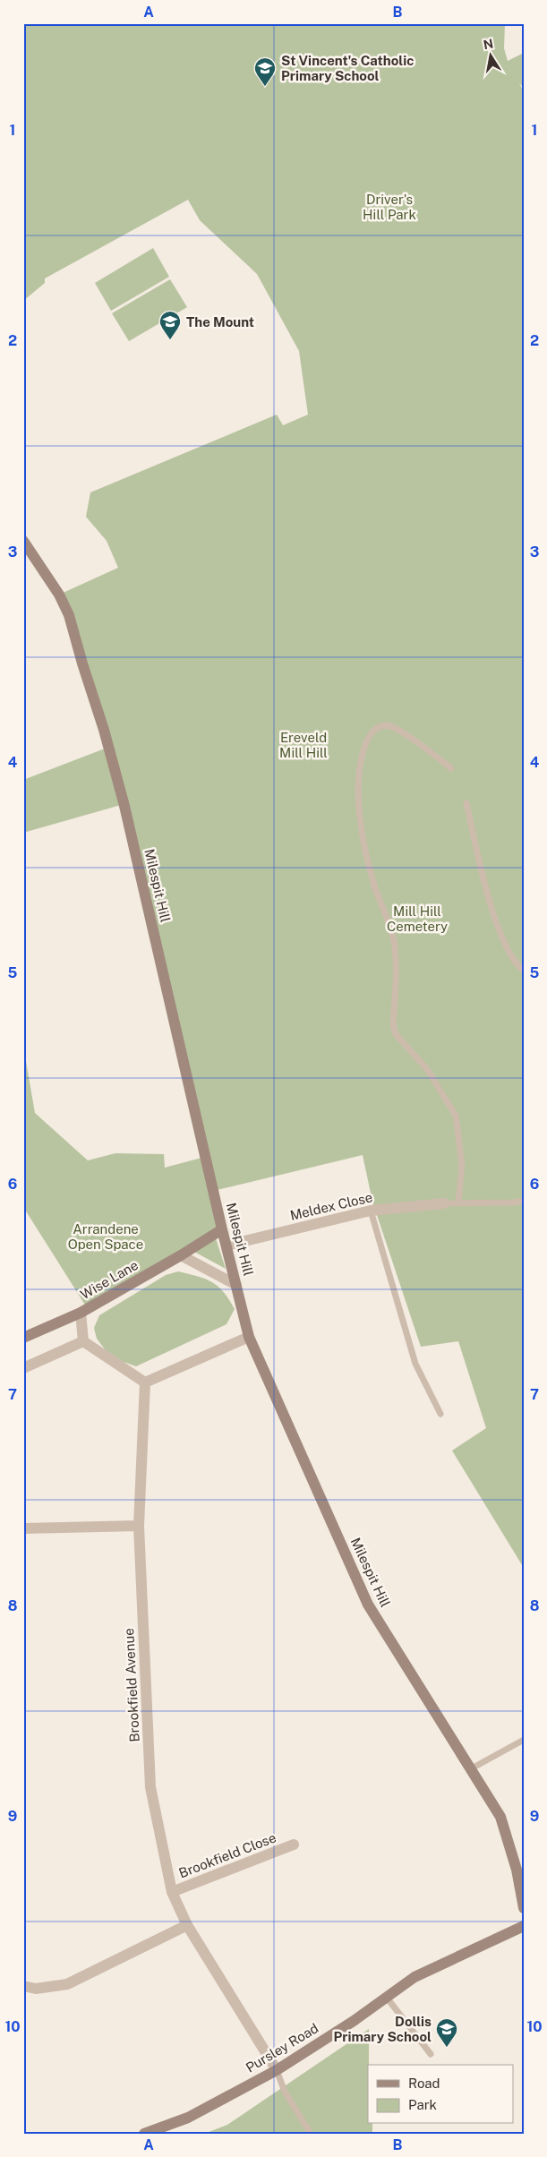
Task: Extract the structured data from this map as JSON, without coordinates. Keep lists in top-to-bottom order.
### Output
{
  "streets": {
    "street": [
      "Milespit Hill",
      "Meldex Close",
      "Wise Lane",
      "Brookfield Avenue",
      "Brookfield Close",
      "Pursley Road"
    ]
  },
  "crossings": [
    ["Milespit Hill", "Meldex Close"],
    ["Milespit Hill", "Wise Lane"],
    ["Brookfield Avenue", "Brookfield Close"],
    ["Brookfield Avenue", "Pursley Road"]
  ],
  "parks": [
    "Driver's Hill Park",
    "Ereveld Mill Hill",
    "Mill Hill Cemetery",
    "Arrandene Open Space"
  ],
  "places": {
    "school or university": ["St Vincent's Catholic Primary School", "The Mount", "Dollis Primary School"]
  },
  "legend": ["Road", "Park"],
  "north": "top",
  "grid": {
    "columns": ["A", "B"],
    "rows": [
      "1",
      "2",
      "3",
      "4",
      "5",
      "6",
      "7",
      "8",
      "9",
      "10"
    ]
  }
}
